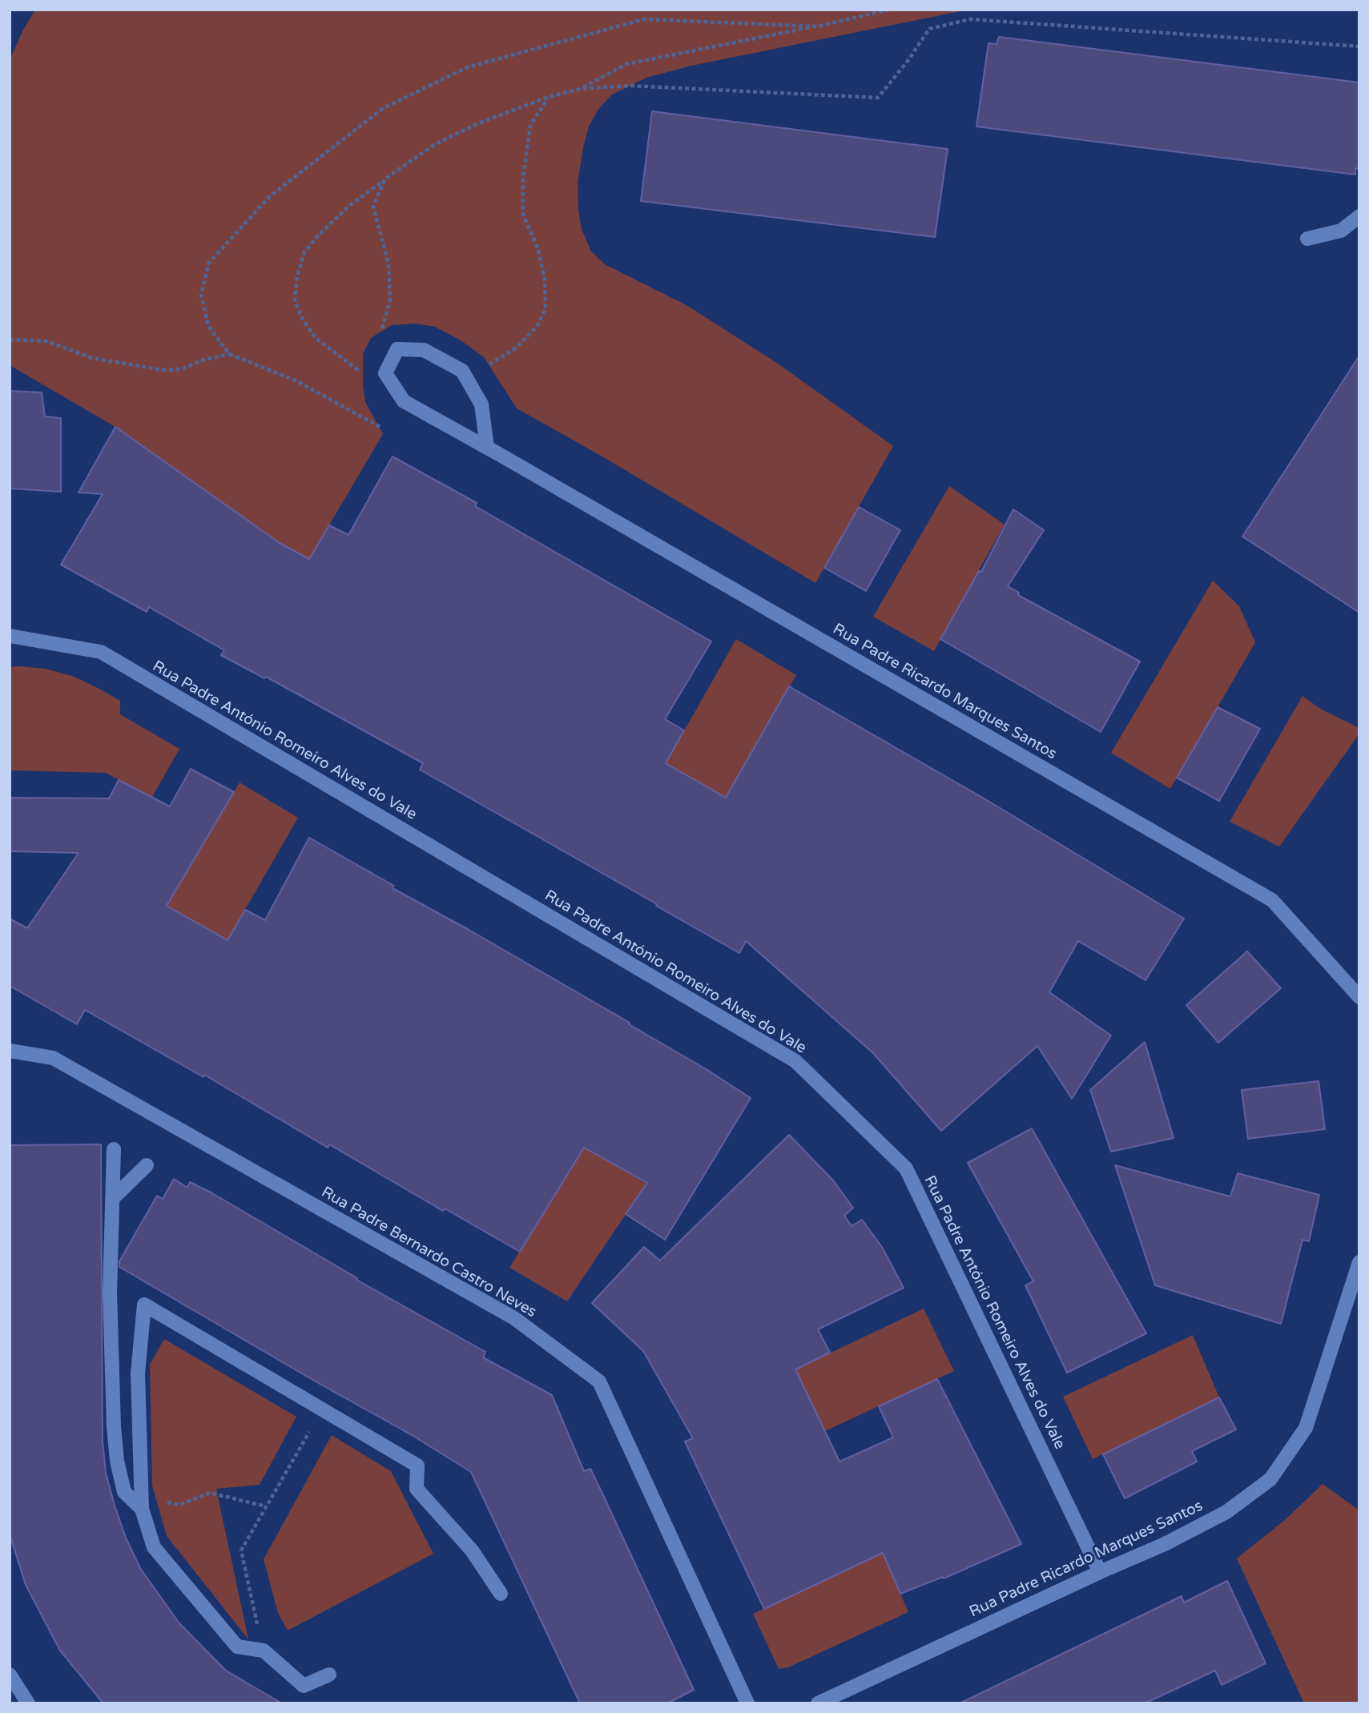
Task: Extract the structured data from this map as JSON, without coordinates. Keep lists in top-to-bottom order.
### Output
{
  "streets": {
    "street": ["Rua Padre Ricardo Marques Santos", "Rua Padre António Romeiro Alves do Vale", "Rua Padre Bernardo Castro Neves"]
  },
  "crossings": [
    ["Rua Padre Ricardo Marques Santos", "Rua Padre António Romeiro Alves do Vale"]
  ]
}
